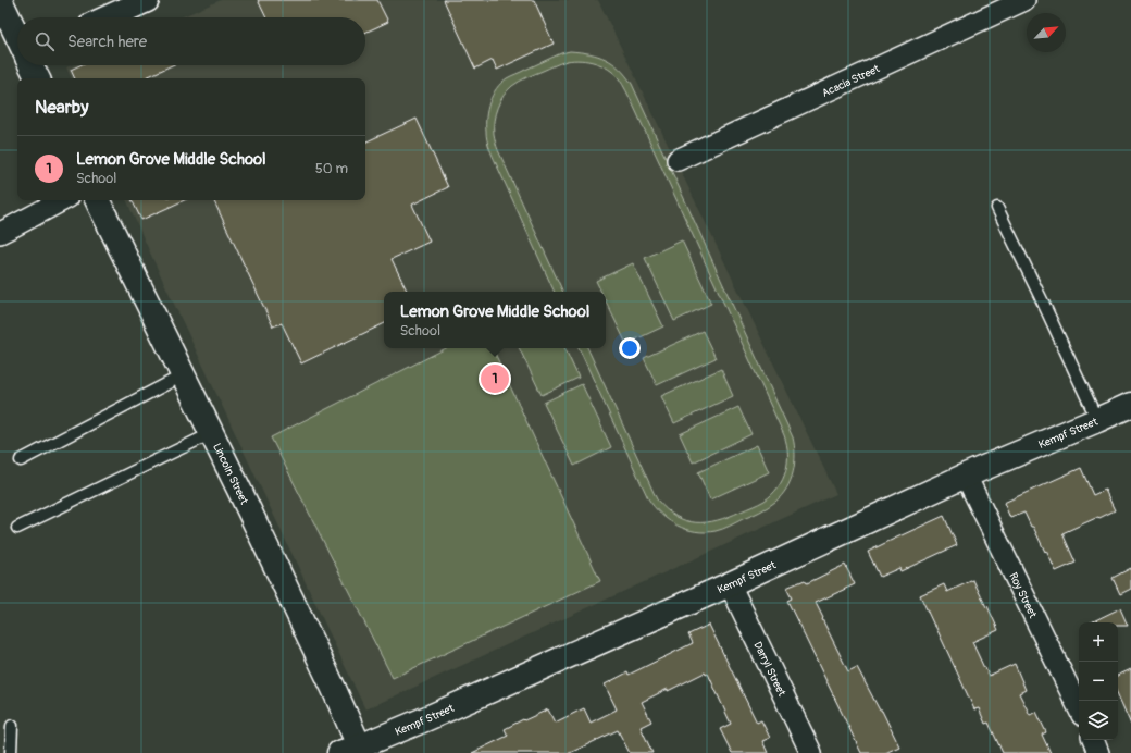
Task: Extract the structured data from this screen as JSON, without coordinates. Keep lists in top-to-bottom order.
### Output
{
  "streets": {
    "main road": ["Kempf Street", "Lincoln Street"],
    "street": ["Acacia Street", "Roy Street", "Darryl Street"]
  },
  "crossings": [
    ["Kempf Street", "Lincoln Street"],
    ["Kempf Street", "Roy Street"],
    ["Kempf Street", "Darryl Street"]
  ],
  "north": "top right",
  "page": {
    "search": "Search here",
    "heading": "Nearby",
    "list": [
      {
        "mark": "1",
        "name": "Lemon Grove Middle School",
        "note": "School",
        "value": "50 m"
      }
    ],
    "popup": ["Lemon Grove Middle School", "School"],
    "pins": "1",
    "map_buttons": ["+", "−"]
  }
}
